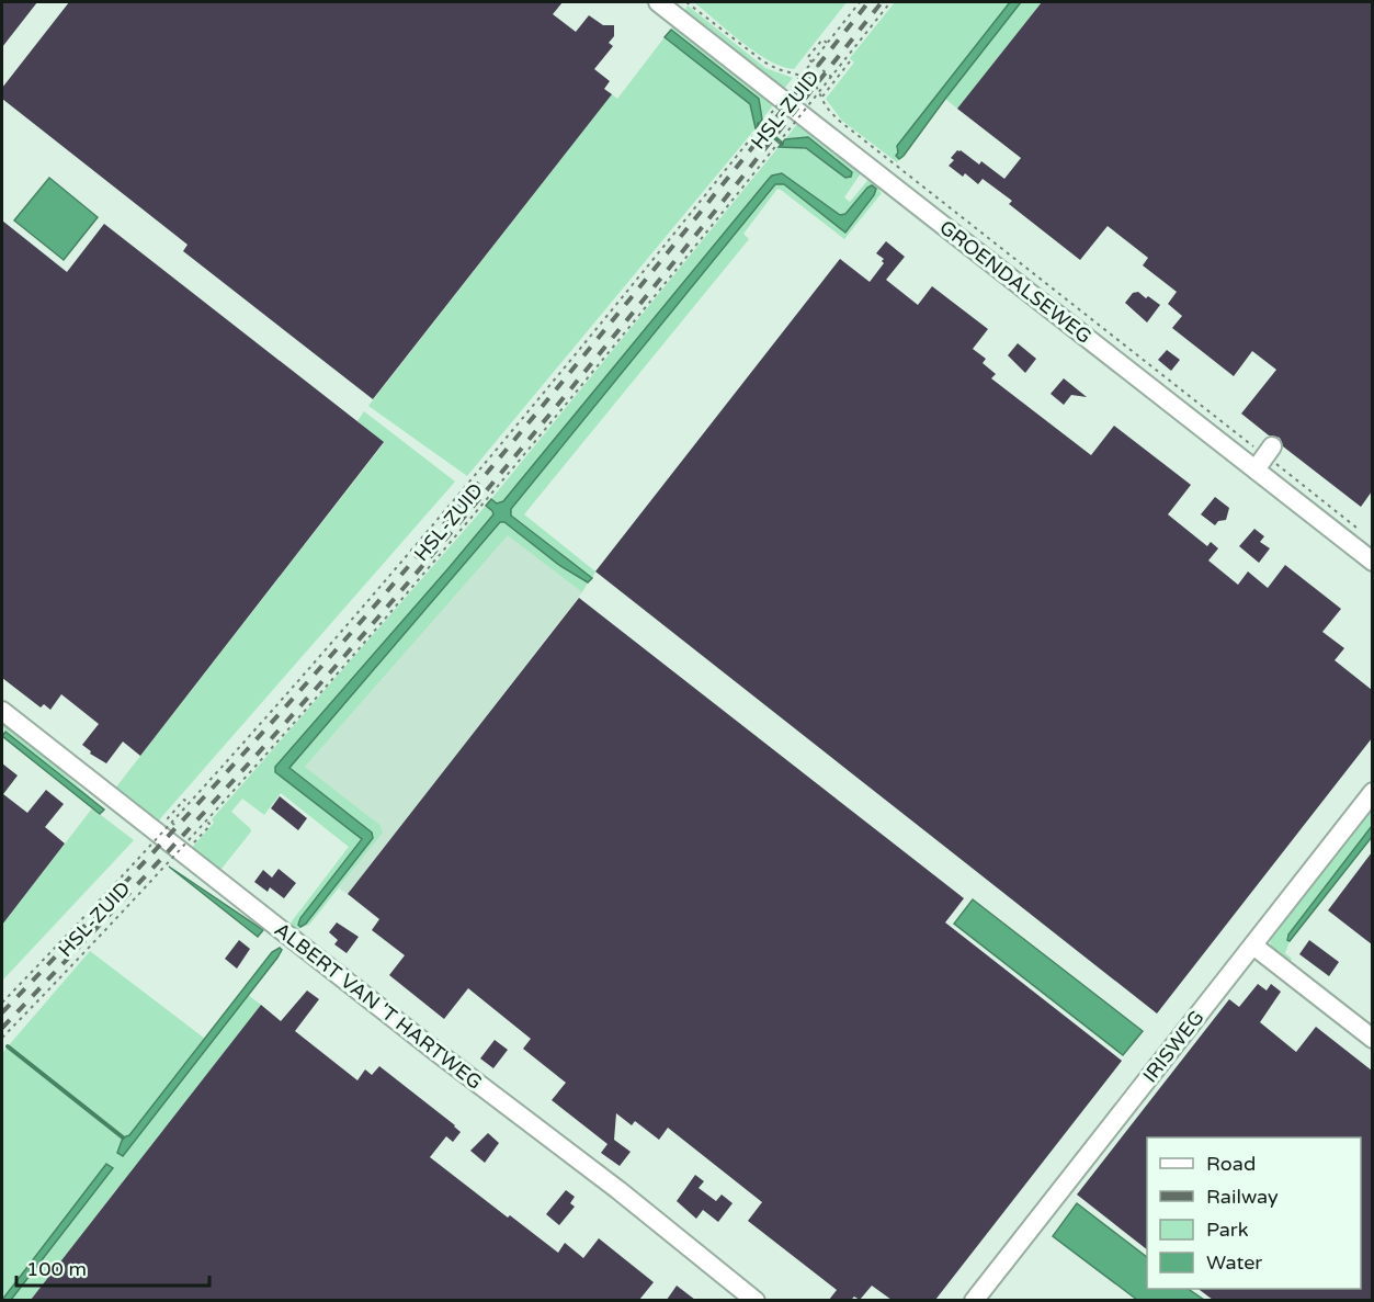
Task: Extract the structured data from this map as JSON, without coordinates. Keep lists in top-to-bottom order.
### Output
{
  "streets": {
    "street": ["GROENDALSEWEG", "ALBERT VAN 'T HARTWEG", "IRISWEG"],
    "path": ["HSL-ZUID"]
  },
  "legend": [
    "Road",
    "Railway",
    "Park",
    "Water"
  ],
  "scale_bar": "100 m"
}
